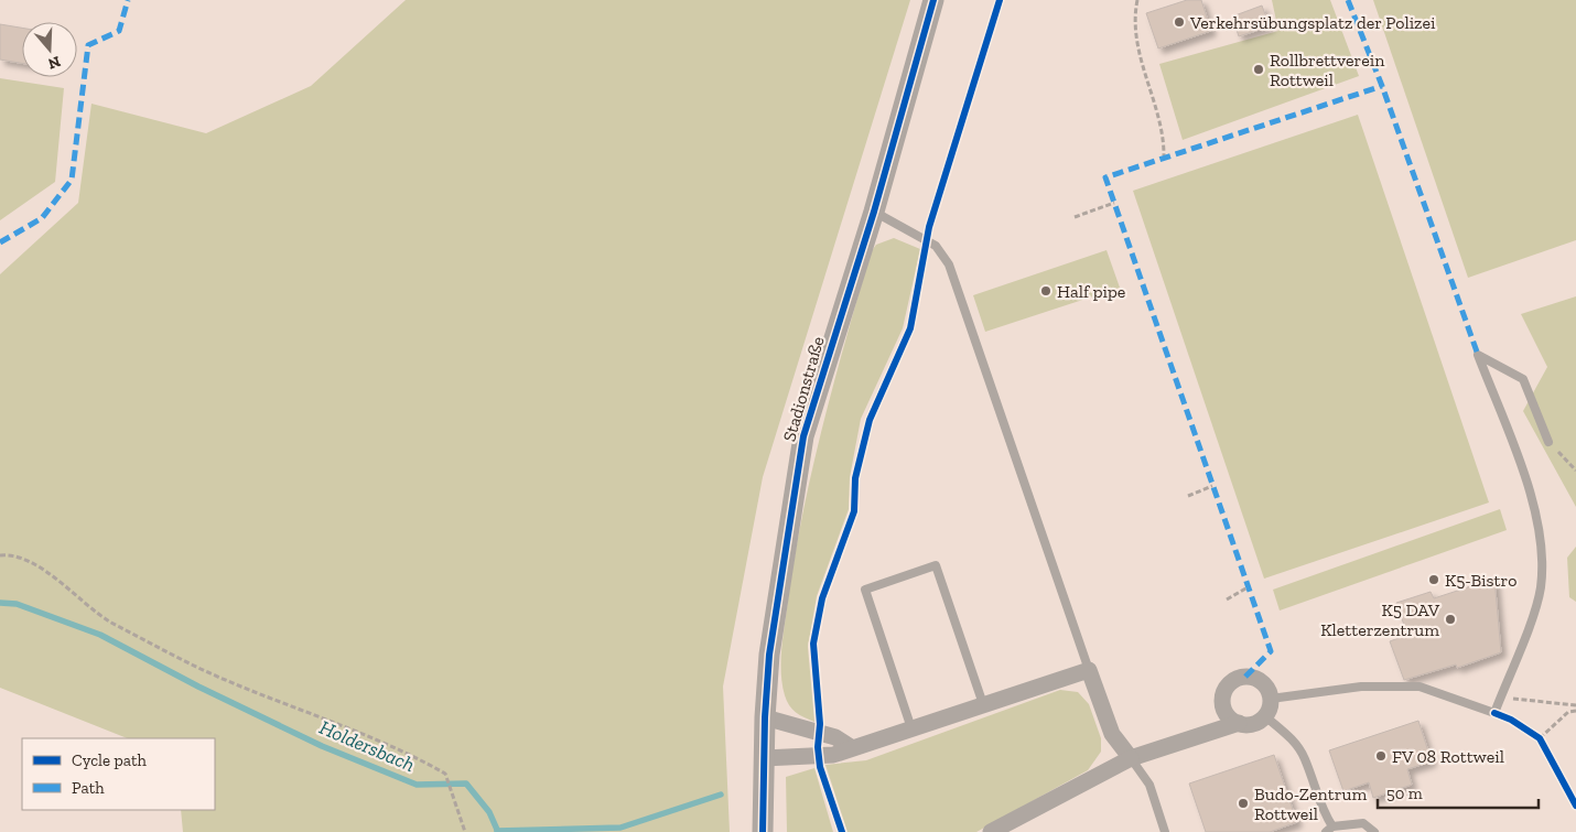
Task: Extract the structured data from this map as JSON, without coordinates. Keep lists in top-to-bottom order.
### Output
{
  "streets": {
    "street": ["Stadionstraße"]
  },
  "water": ["Holdersbach"],
  "places": [
    "Verkehrsübungsplatz der Polizei",
    "Rollbrettverein Rottweil",
    "Half pipe",
    "K5-Bistro",
    "K5 DAV Kletterzentrum",
    "FV 08 Rottweil",
    "Budo-Zentrum Rottweil"
  ],
  "legend": ["Cycle path", "Path"],
  "scale_bar": "50 m",
  "north": "bottom"
}
